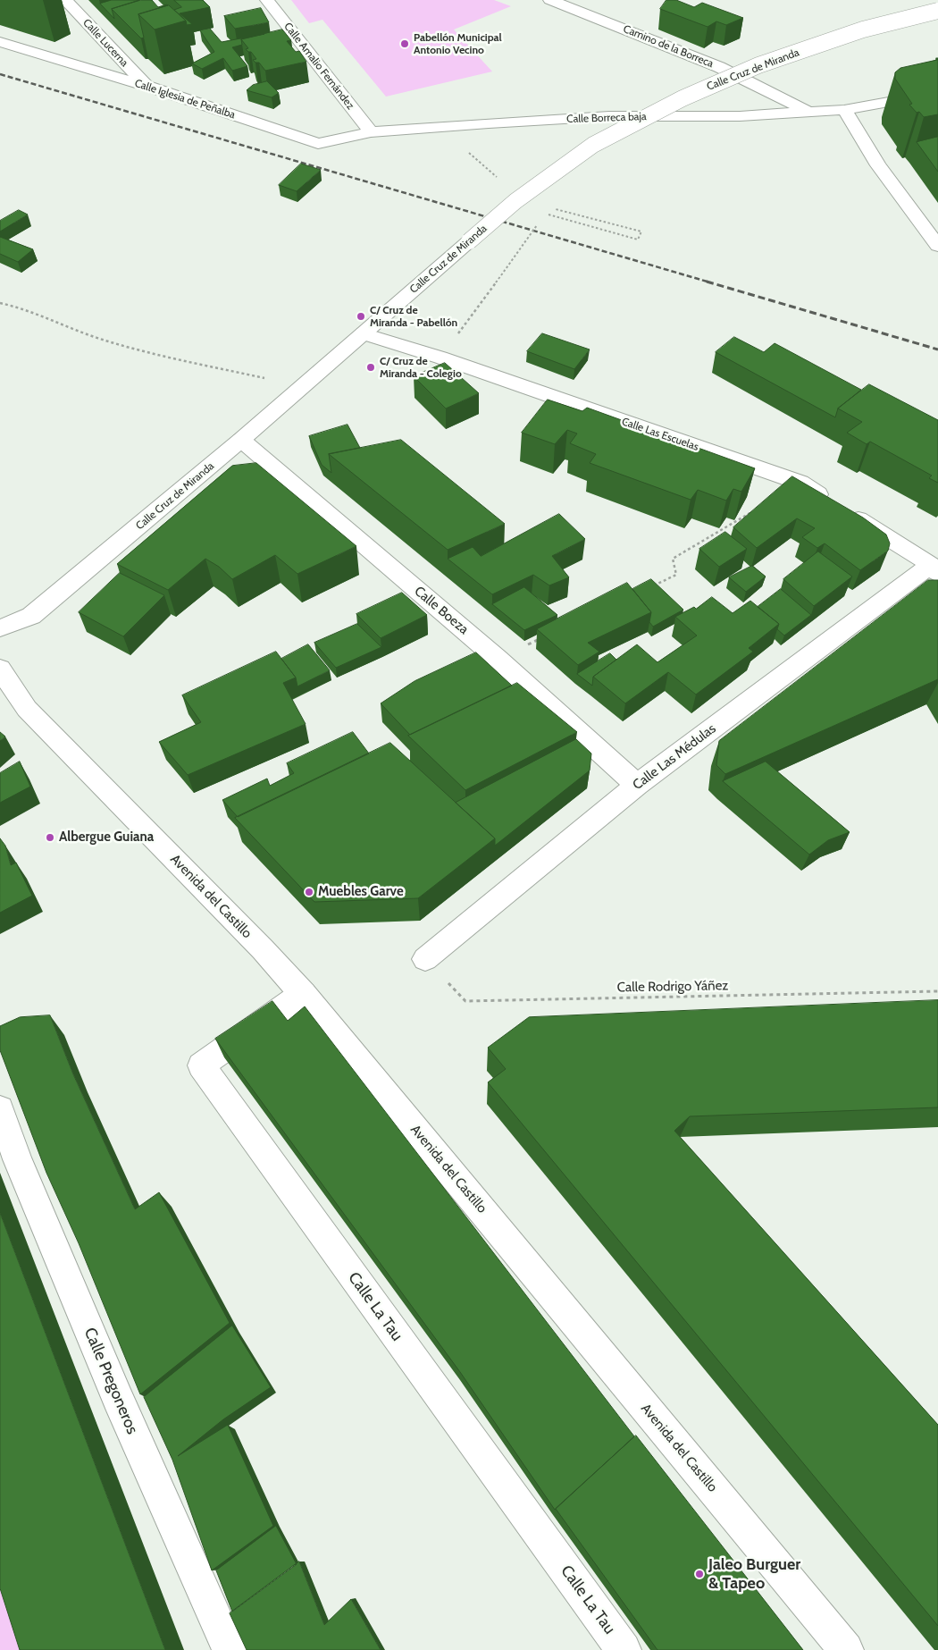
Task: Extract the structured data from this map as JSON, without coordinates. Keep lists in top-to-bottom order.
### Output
{
  "streets": {
    "street": [
      "Calle Lucerna",
      "Camino de la Borreca",
      "Calle Amalio Fernández",
      "Calle Cruz de Miranda",
      "Calle Iglesia de Peñalba",
      "Calle Borreca baja",
      "Calle Las Escuelas",
      "Calle Boeza",
      "Calle Las Médulas",
      "Avenida del Castillo",
      "Calle La Tau",
      "Calle Pregoneros"
    ],
    "path": ["Calle Rodrigo Yáñez"]
  },
  "crossings": [
    ["Calle Lucerna", "Calle Iglesia de Peñalba"],
    ["Camino de la Borreca", "Calle Borreca baja"],
    ["Calle Amalio Fernández", "Calle Iglesia de Peñalba"],
    ["Calle Amalio Fernández", "Calle Borreca baja"],
    ["Calle Cruz de Miranda", "Calle Las Escuelas"],
    ["Calle Cruz de Miranda", "Calle Boeza"],
    ["Calle Iglesia de Peñalba", "Calle Borreca baja"],
    ["Calle Las Escuelas", "Calle Las Médulas"],
    ["Calle Boeza", "Calle Las Médulas"],
    ["Calle Las Médulas", "Calle Rodrigo Yáñez"],
    ["Avenida del Castillo", "Calle La Tau"]
  ],
  "places": [
    "Pabellón Municipal Antonio Vecino",
    "C/ Cruz de Miranda - Pabellón",
    "C/ Cruz de Miranda - Colegio",
    "Albergue Guiana",
    "Muebles Garve",
    "Jaleo Burguer & Tapeo"
  ]
}
